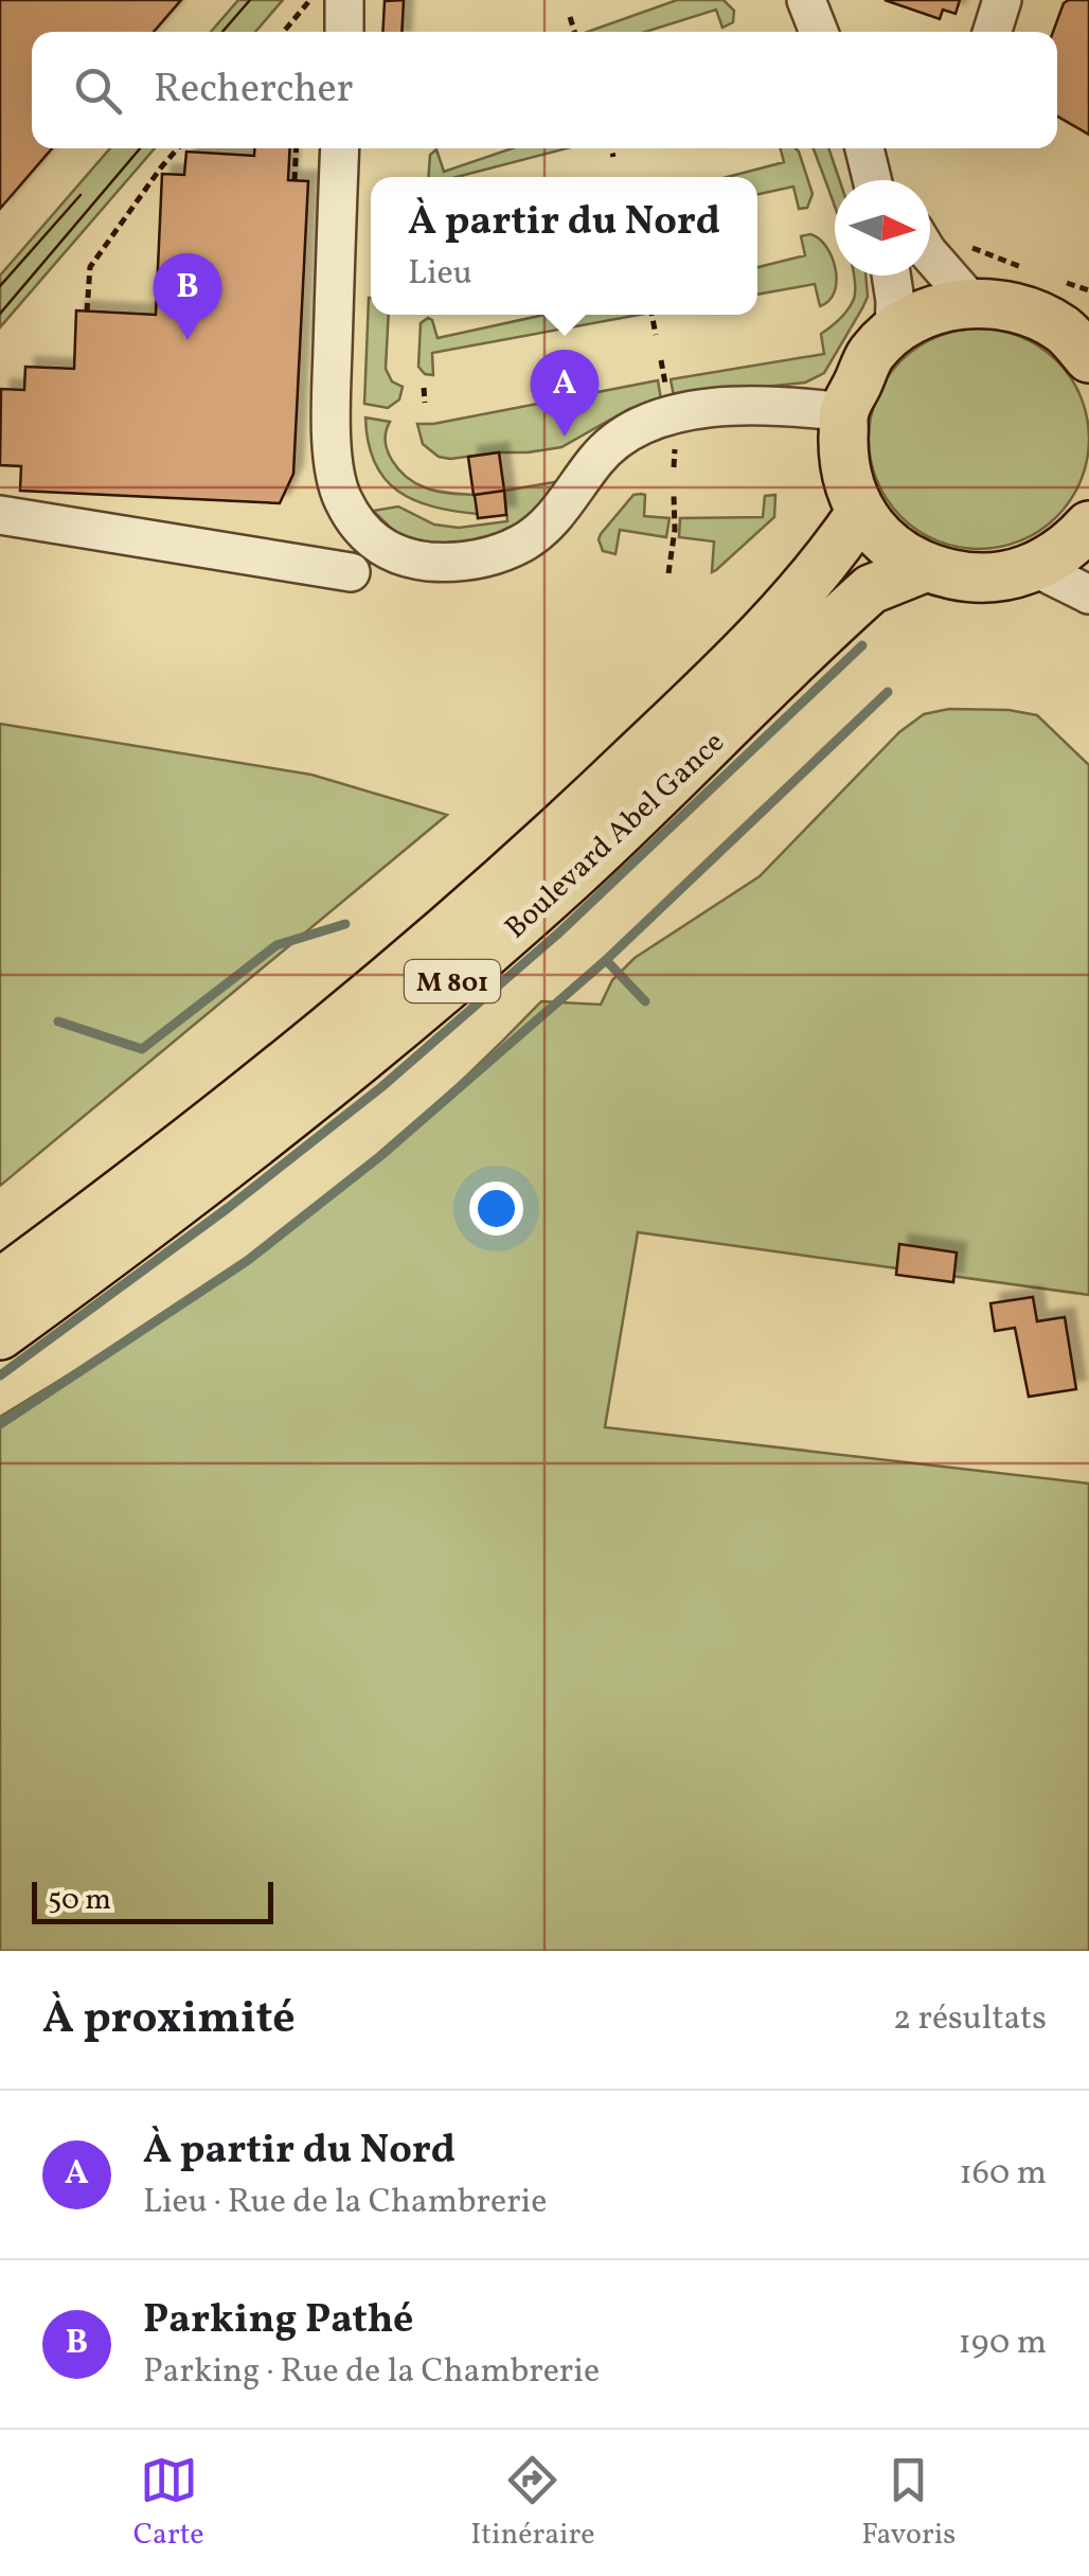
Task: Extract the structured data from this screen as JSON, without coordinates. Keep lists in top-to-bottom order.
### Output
{
  "streets": {
    "main road": ["Boulevard Abel Gance", "M 801"]
  },
  "scale_bar": "50 m",
  "north": "right",
  "page": {
    "search": "Rechercher",
    "popup": ["À partir du Nord", "Lieu"],
    "pins": ["B", "A"],
    "scale": "50 m",
    "heading": ["À proximité", "2 résultats"],
    "list": [
      {
        "mark": "A",
        "name": "À partir du Nord",
        "note": "Lieu · Rue de la Chambrerie",
        "value": "160 m"
      },
      {
        "mark": "B",
        "name": "Parking Pathé",
        "note": "Parking · Rue de la Chambrerie",
        "value": "190 m"
      }
    ],
    "nav": ["Carte", "Itinéraire", "Favoris"]
  }
}
